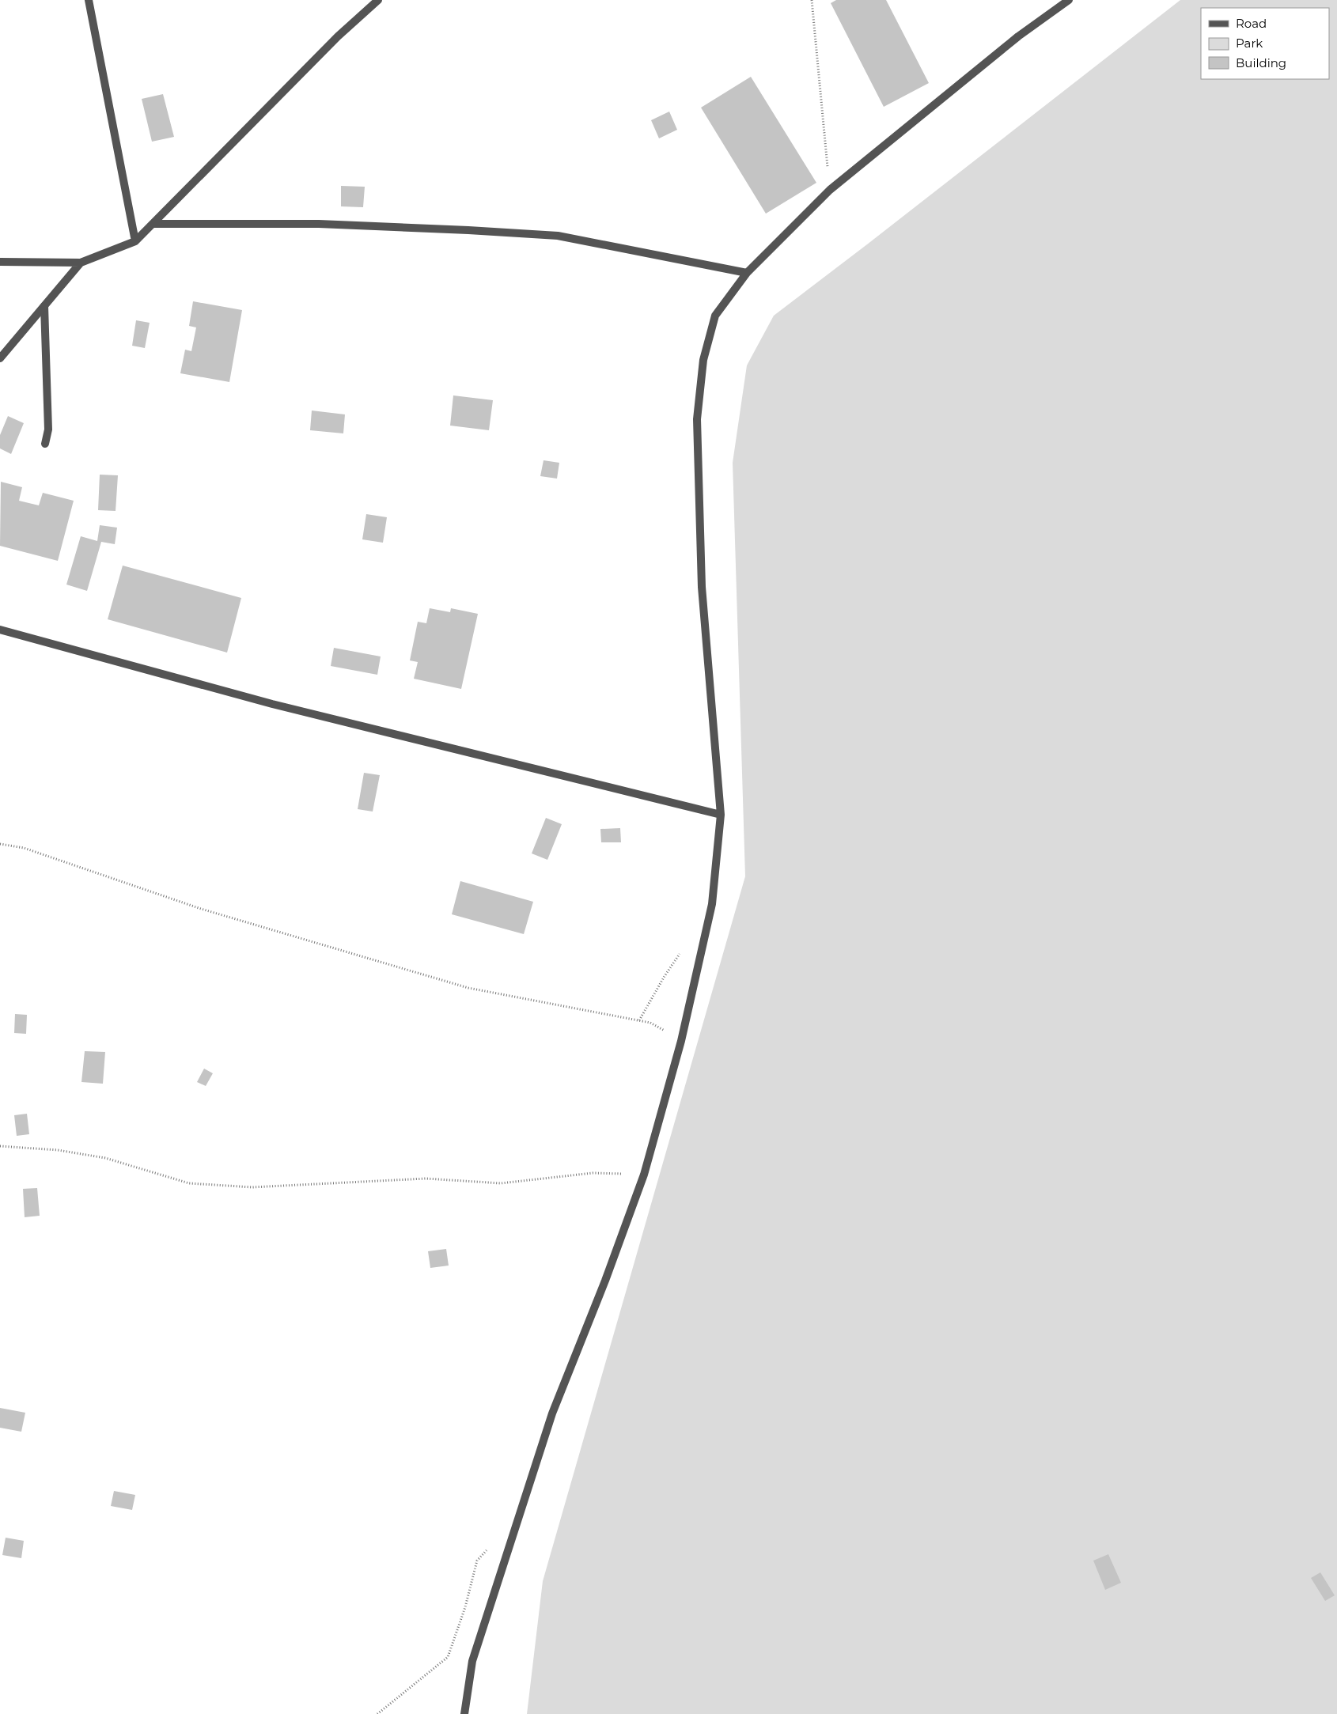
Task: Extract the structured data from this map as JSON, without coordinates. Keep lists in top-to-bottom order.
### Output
{
  "legend": ["Road", "Park", "Building"]
}
